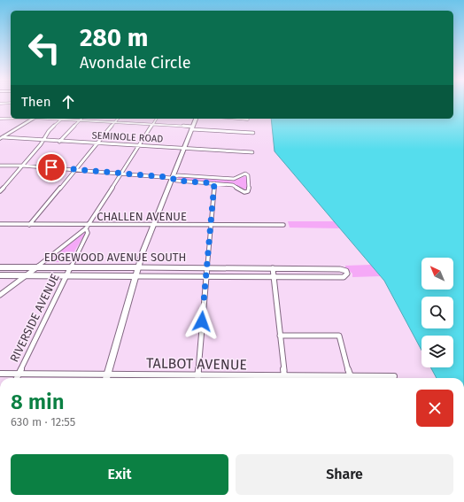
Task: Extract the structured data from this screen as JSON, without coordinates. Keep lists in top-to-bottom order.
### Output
{
  "streets": {
    "main road": ["EDGEWOOD AVENUE SOUTH"],
    "street": [
      "SEMINOLE ROAD",
      "CHALLEN AVENUE",
      "RIVERSIDE AVENUE",
      "TALBOT AVENUE"
    ]
  },
  "crossings": [
    ["SEMINOLE ROAD", "RIVERSIDE AVENUE"],
    ["CHALLEN AVENUE", "RIVERSIDE AVENUE"],
    ["EDGEWOOD AVENUE SOUTH", "RIVERSIDE AVENUE"],
    ["RIVERSIDE AVENUE", "TALBOT AVENUE"]
  ],
  "north": "top left",
  "page": {
    "turn": ["280 m", "Avondale Circle"],
    "then": "Then",
    "heading": ["8 min", "630 m · 12:55"],
    "buttons": ["Exit", "Share"]
  }
}
